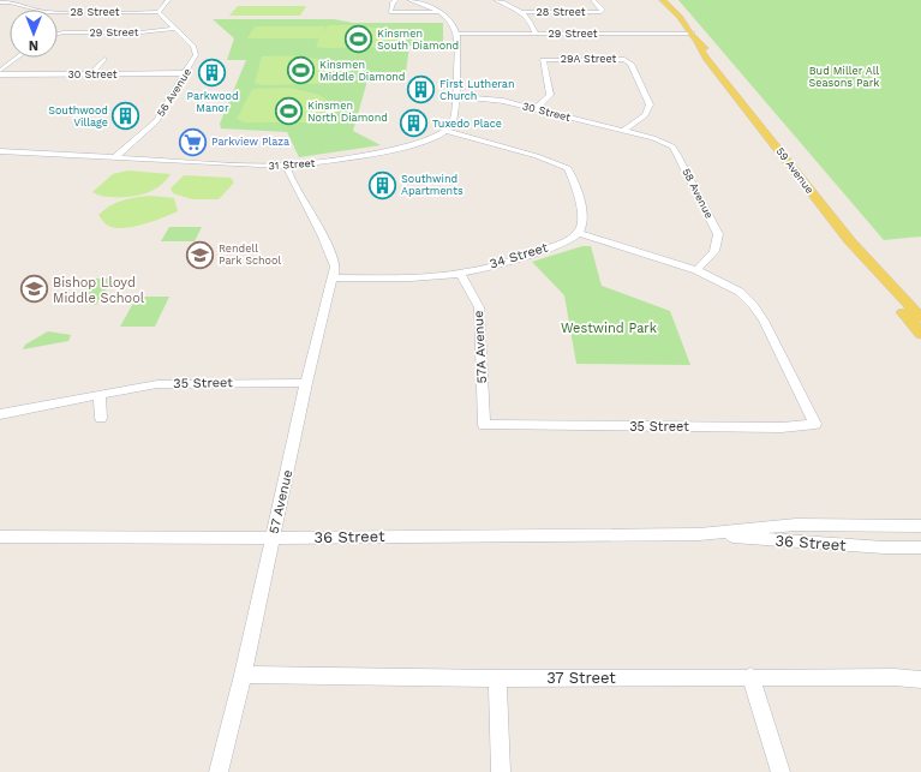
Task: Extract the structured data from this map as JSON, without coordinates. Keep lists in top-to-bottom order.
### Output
{
  "streets": {
    "main road": ["59 Avenue"],
    "street": [
      "28 Street",
      "29 Street",
      "29A Street",
      "30 Street",
      "56 Avenue",
      "31 Street",
      "58 Avenue",
      "34 Street",
      "57A Avenue",
      "35 Street",
      "57 Avenue",
      "36 Street",
      "37 Street"
    ]
  },
  "crossings": [
    ["28 Street", "56 Avenue"],
    ["29 Street", "56 Avenue"],
    ["29 Street", "59 Avenue"],
    ["29A Street", "30 Street"],
    ["30 Street", "56 Avenue"],
    ["30 Street", "58 Avenue"],
    ["56 Avenue", "31 Street"],
    ["31 Street", "57 Avenue"],
    ["58 Avenue", "35 Street"],
    ["34 Street", "57A Avenue"],
    ["34 Street", "57 Avenue"],
    ["57A Avenue", "35 Street"],
    ["35 Street", "57 Avenue"],
    ["57 Avenue", "36 Street"],
    ["57 Avenue", "37 Street"]
  ],
  "parks": ["Bud Miller All Seasons Park", "Westwind Park"],
  "places": {
    "sports": ["Kinsmen South Diamond", "Kinsmen Middle Diamond", "Kinsmen North Diamond"],
    "building": [
      "Parkwood Manor",
      "First Lutheran Church",
      "Southwood Village",
      "Tuxedo Place",
      "Southwind Apartments"
    ],
    "supermarket": ["Parkview Plaza"],
    "school or university": ["Rendell Park School", "Bishop Lloyd Middle School"]
  },
  "north": "bottom"
}
